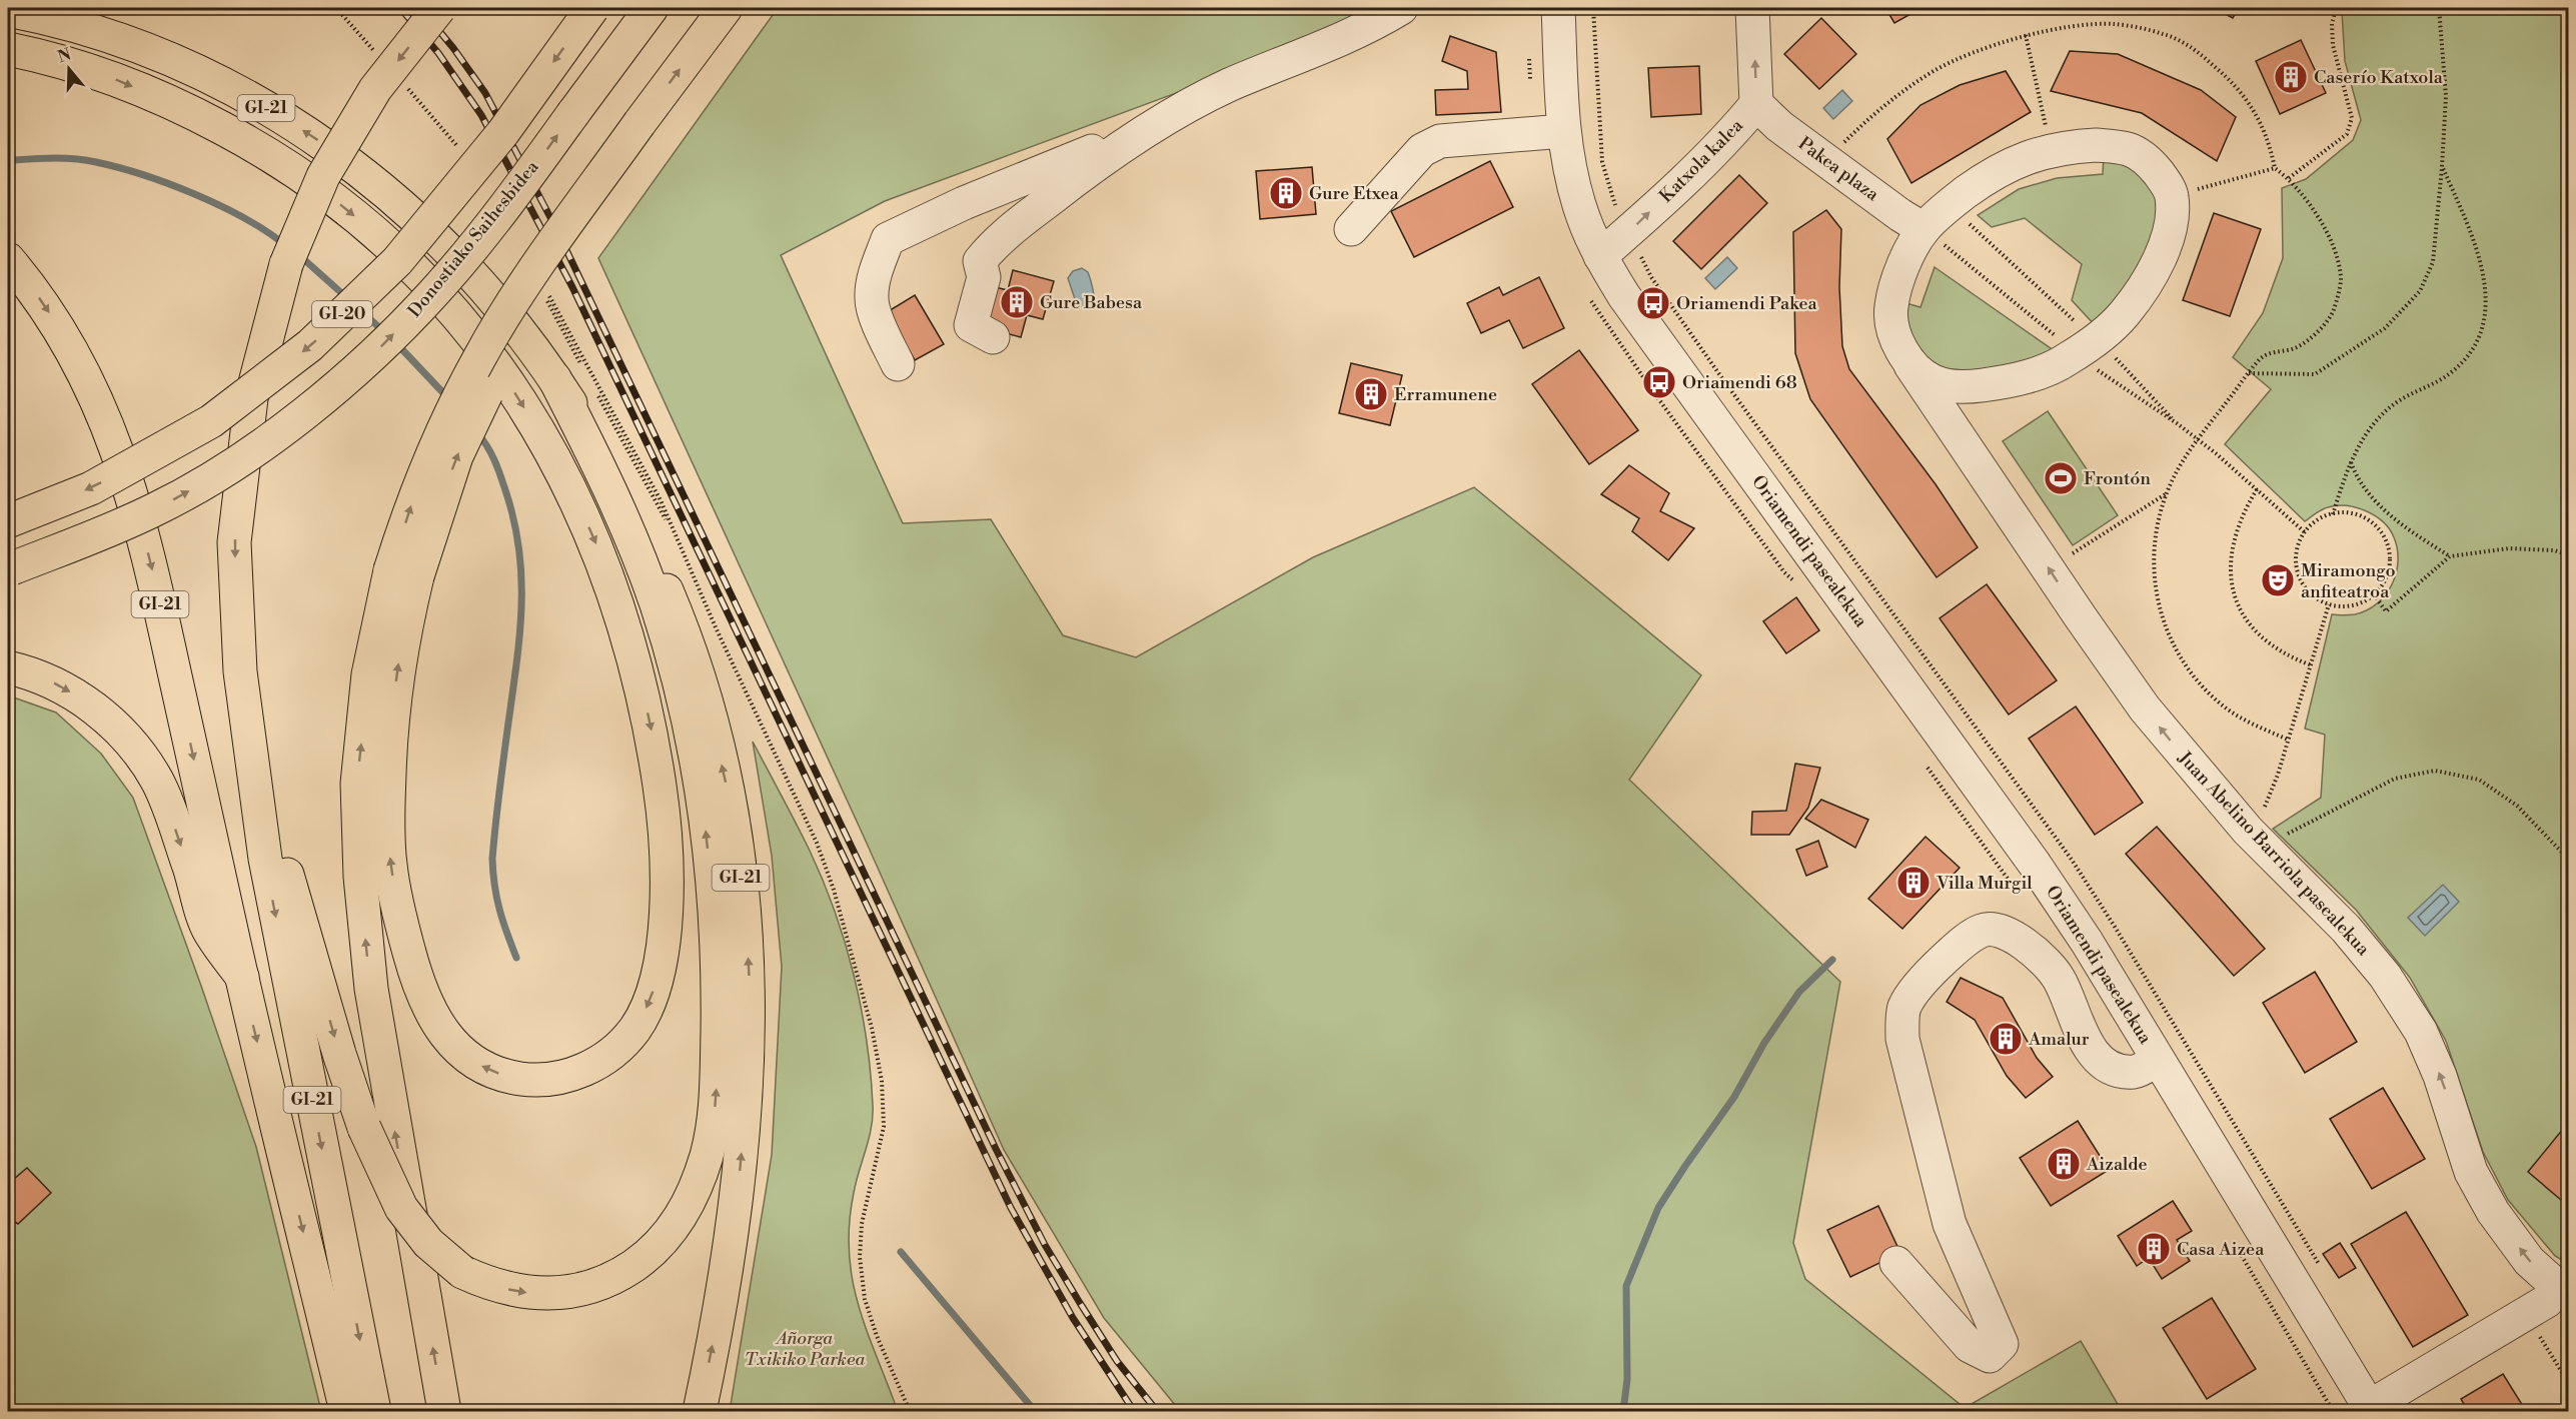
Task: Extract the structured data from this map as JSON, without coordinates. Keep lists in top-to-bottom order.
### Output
{
  "streets": {
    "main road": ["GI-21", "Donostiako Saihesbidea", "GI-20"],
    "street": [
      "Katxola kalea",
      "Pakea plaza",
      "Oriamendi pasealekua",
      "Juan Abelino Barriola pasealekua"
    ]
  },
  "crossings": [
    ["Katxola kalea", "Pakea plaza"],
    ["Katxola kalea", "Oriamendi pasealekua"]
  ],
  "one_way": ["Katxola kalea", "Juan Abelino Barriola pasealekua"],
  "parks": ["Añorga Txikiko Parkea"],
  "places": {
    "building": [
      "Caserío Katxola",
      "Gure Etxea",
      "Gure Babesa",
      "Erramunene",
      "Villa Murgil",
      "Amalur",
      "Aizalde",
      "Casa Aizea"
    ],
    "bus stop": ["Oriamendi Pakea", "Oriamendi 68"],
    "sports": ["Frontón"],
    "theatre": ["Miramongo anfiteatroa"]
  },
  "north": "top"
}
